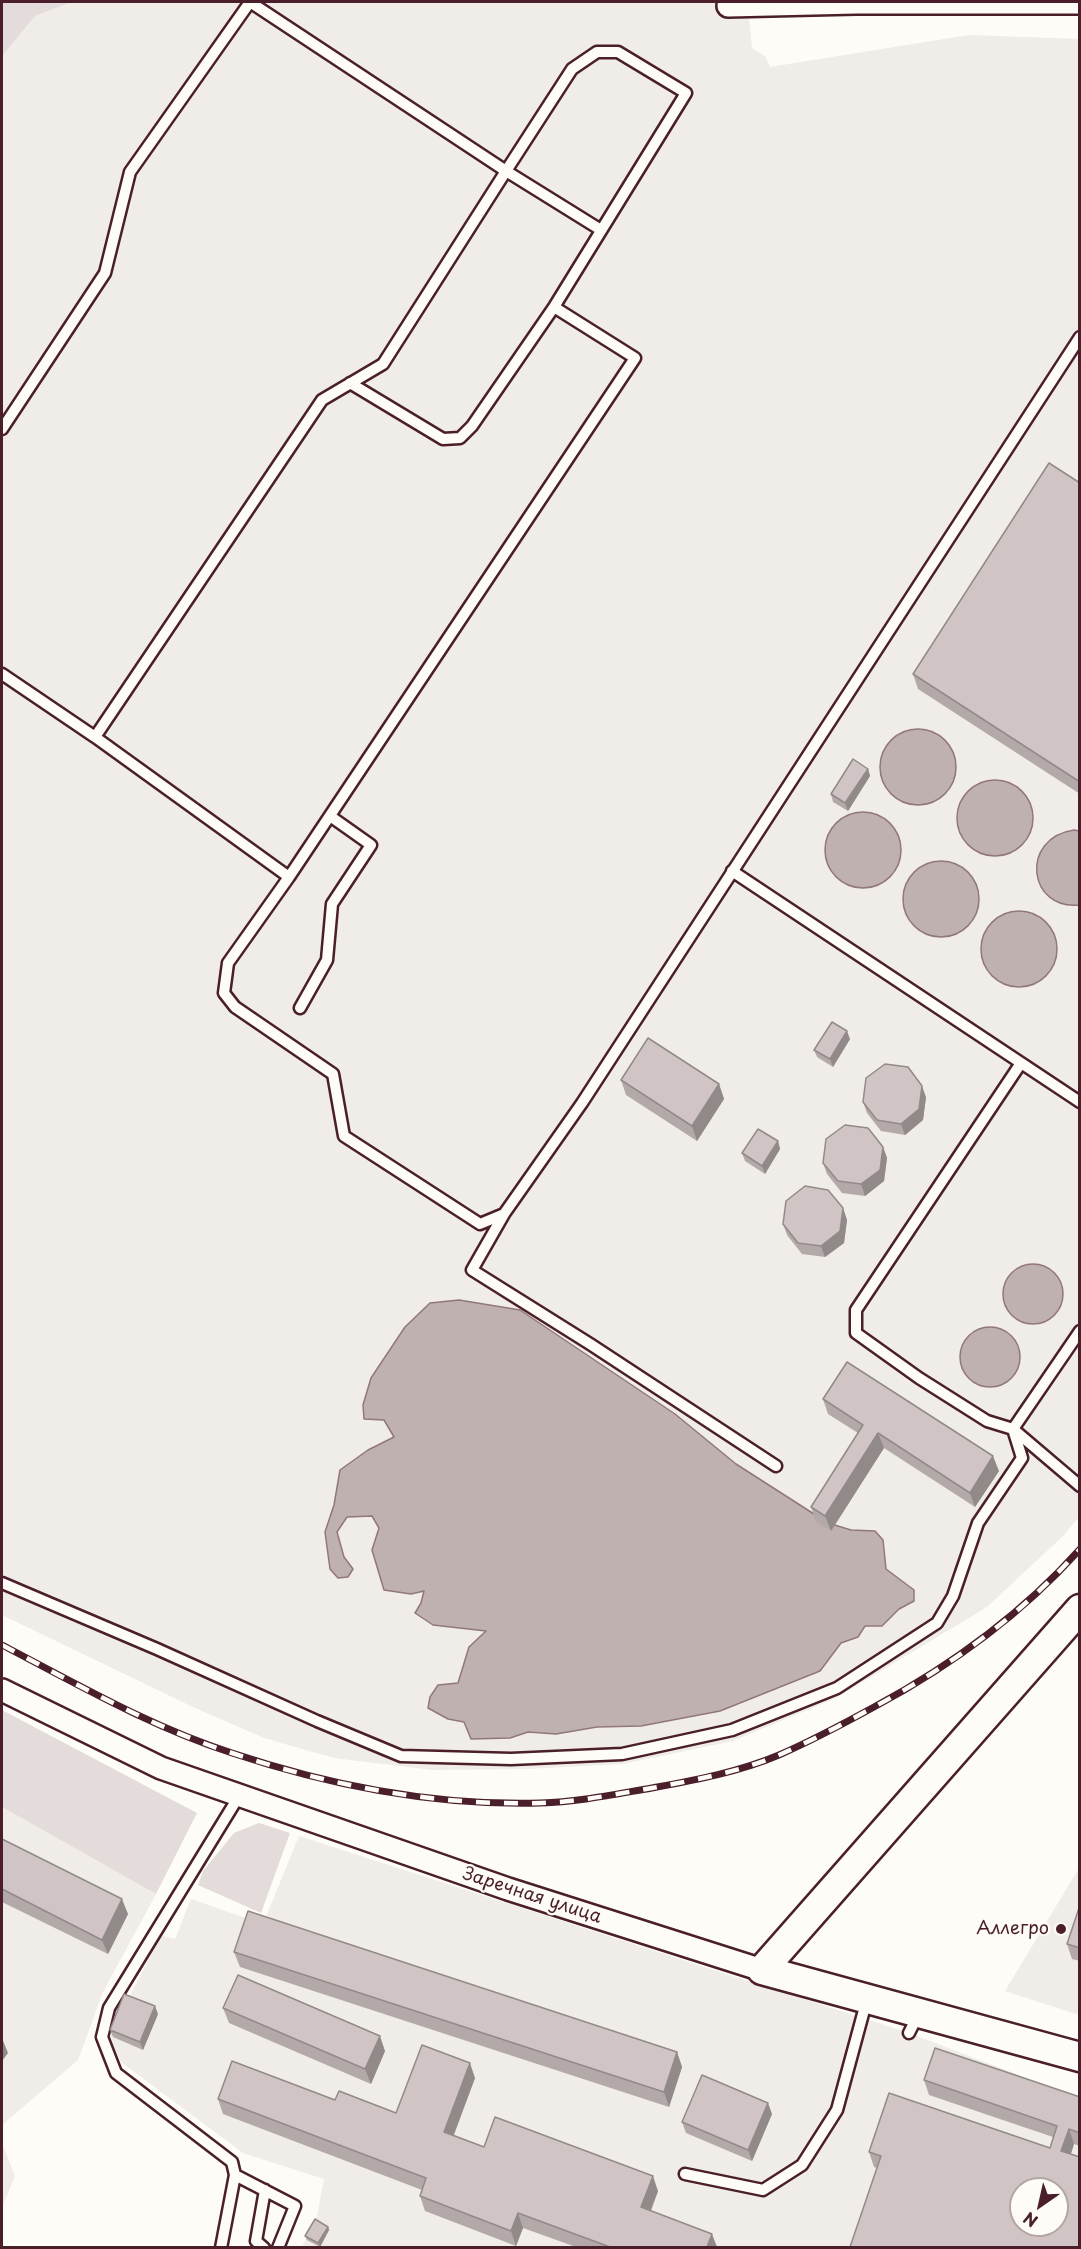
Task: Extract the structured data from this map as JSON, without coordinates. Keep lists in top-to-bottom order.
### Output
{
  "streets": {
    "street": ["Заречная улица"]
  },
  "places": ["Аллегро"],
  "north": "bottom left"
}
